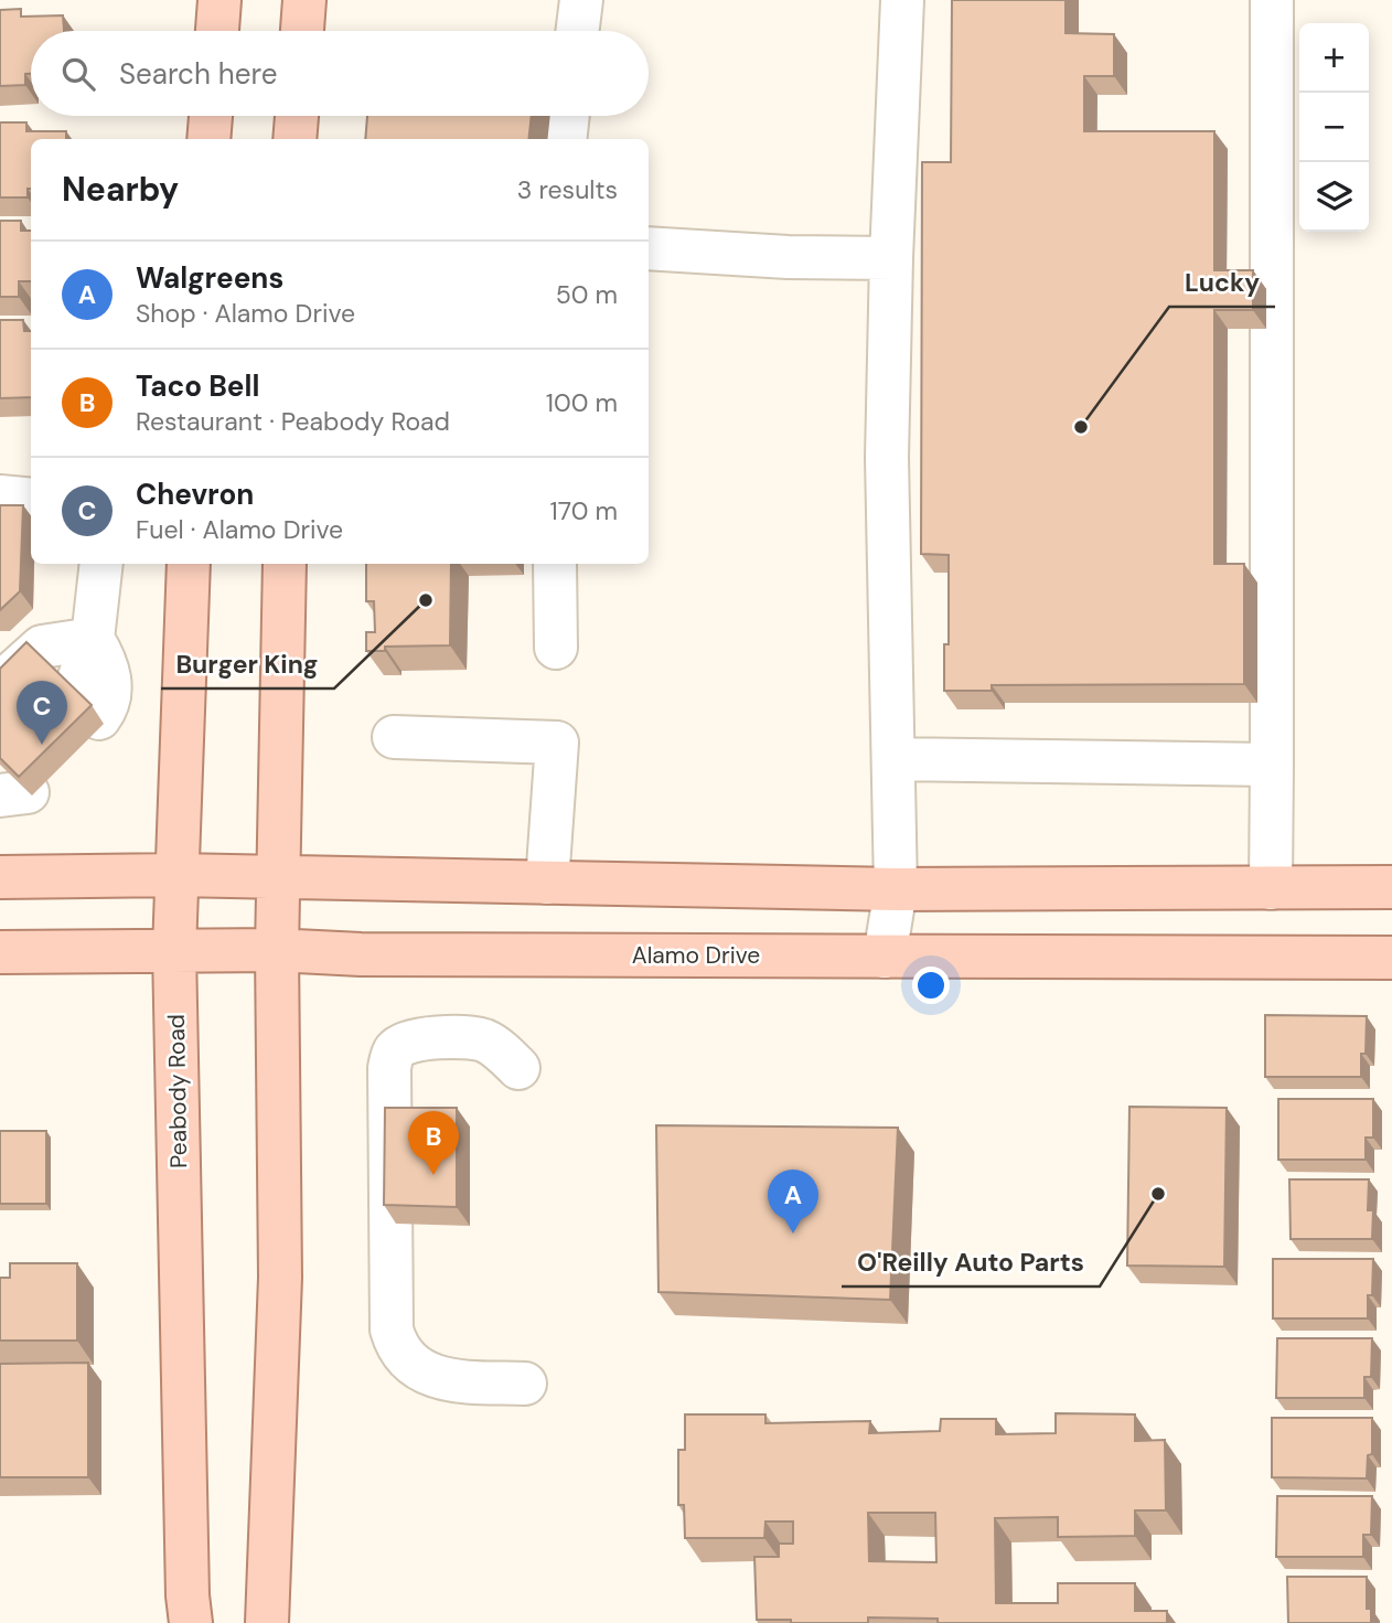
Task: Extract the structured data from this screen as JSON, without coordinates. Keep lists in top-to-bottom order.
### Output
{
  "streets": {
    "main road": ["Alamo Drive", "Peabody Road"]
  },
  "crossings": [
    ["Alamo Drive", "Peabody Road"]
  ],
  "places": ["Lucky", "Burger King", "O'Reilly Auto Parts"],
  "page": {
    "map_buttons": ["+", "−"],
    "search": "Search here",
    "heading": ["Nearby", "3 results"],
    "list": [
      {
        "mark": "A",
        "name": "Walgreens",
        "note": "Shop · Alamo Drive",
        "value": "50 m"
      },
      {
        "mark": "B",
        "name": "Taco Bell",
        "note": "Restaurant · Peabody Road",
        "value": "100 m"
      },
      {
        "mark": "C",
        "name": "Chevron",
        "note": "Fuel · Alamo Drive",
        "value": "170 m"
      }
    ],
    "pins": ["C", "B", "A"]
  }
}
